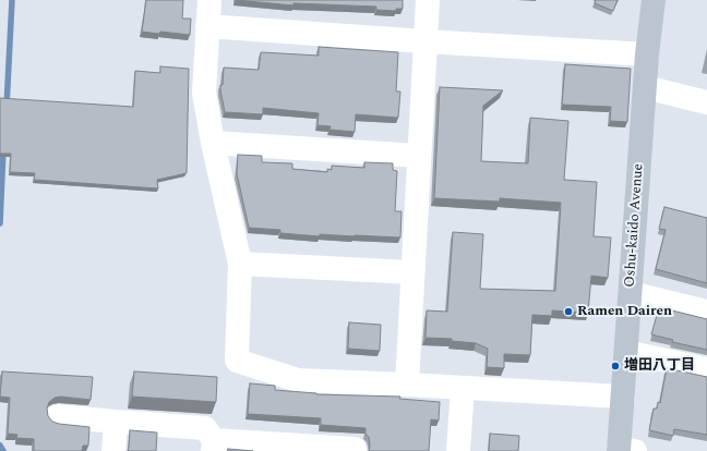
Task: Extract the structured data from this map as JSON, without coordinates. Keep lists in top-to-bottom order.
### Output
{
  "streets": {
    "main road": ["Oshu-kaido Avenue"]
  },
  "places": ["Ramen Dairen", "増田八丁目"]
}
